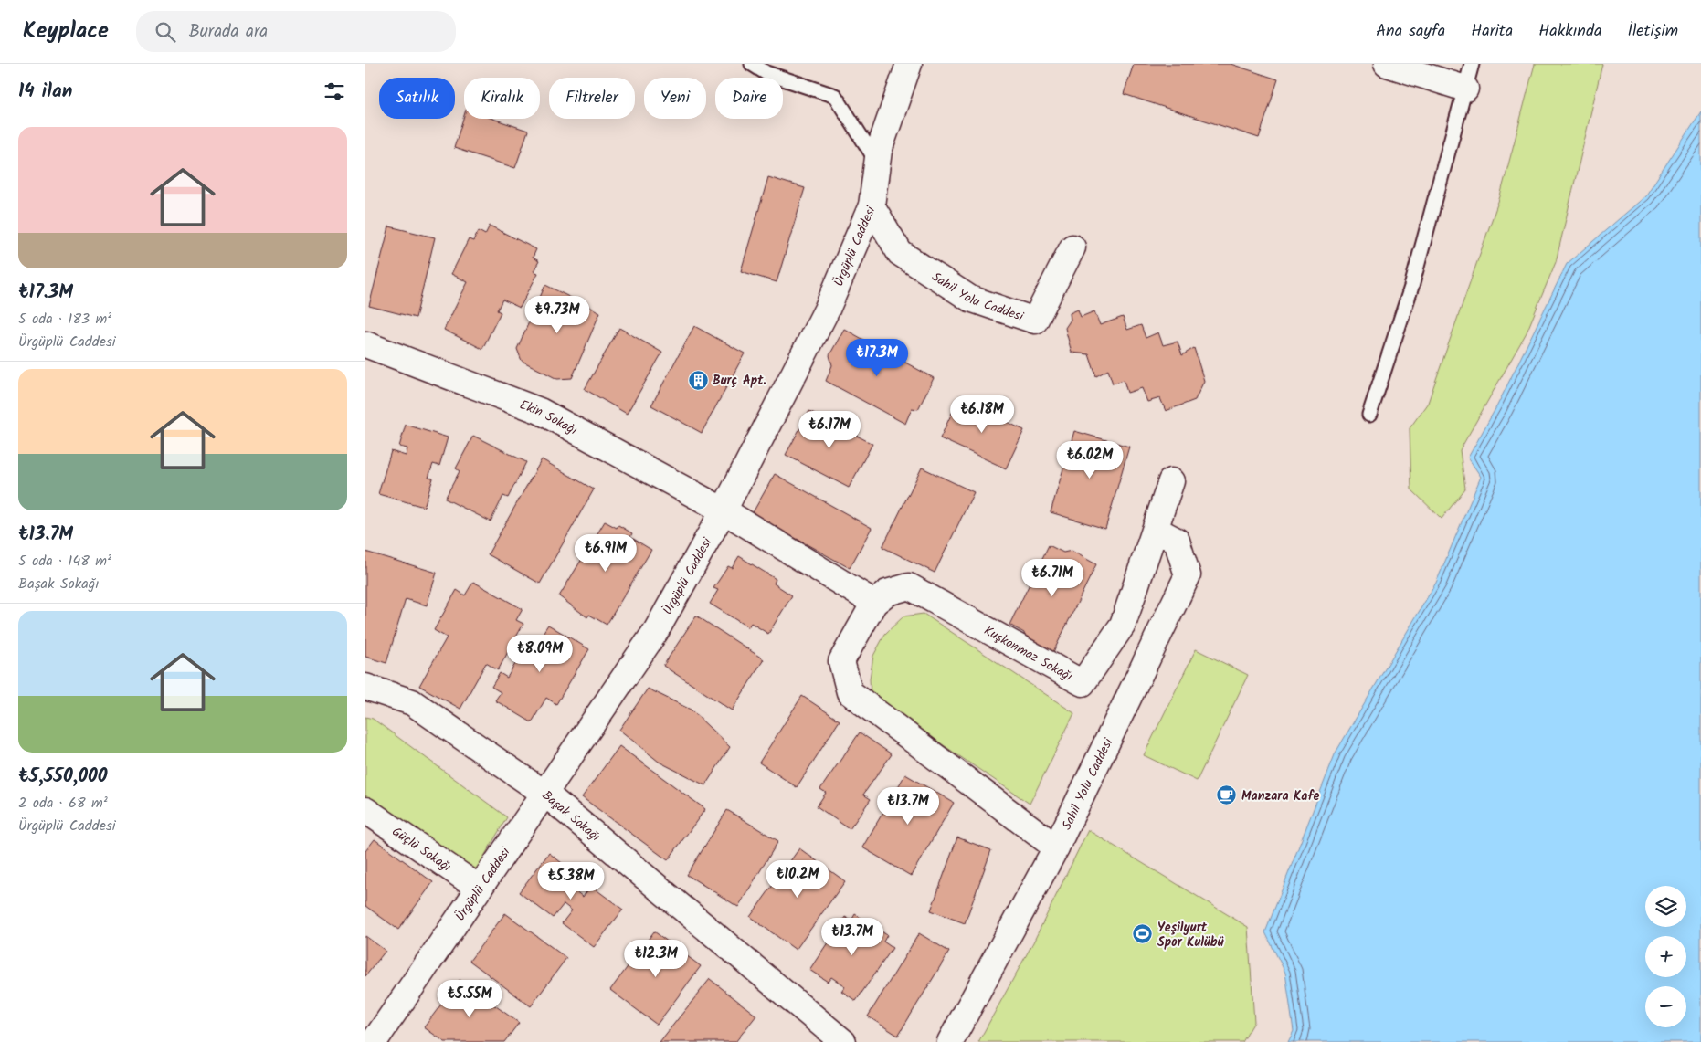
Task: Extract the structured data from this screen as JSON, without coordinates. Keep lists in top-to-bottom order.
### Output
{
  "streets": {
    "street": [
      "Ürgüplü Caddesi",
      "Sahil Yolu Caddesi",
      "Ekin Sokağı",
      "Kuşkonmaz Sokağı",
      "Başak Sokağı",
      "Güçlü Sokağı"
    ]
  },
  "crossings": [
    ["Ürgüplü Caddesi", "Sahil Yolu Caddesi"],
    ["Ürgüplü Caddesi", "Ekin Sokağı"],
    ["Ürgüplü Caddesi", "Başak Sokağı"],
    ["Ürgüplü Caddesi", "Güçlü Sokağı"],
    ["Sahil Yolu Caddesi", "Kuşkonmaz Sokağı"]
  ],
  "places": {
    "building": ["Burç Apt."],
    "cafe": ["Manzara Kafe"],
    "sports": ["Yeşilyurt Spor Kulübü"]
  },
  "page": {
    "header": "Keyplace",
    "search": "Burada ara",
    "nav": [
      "Ana sayfa",
      "Harita",
      "Hakkında",
      "İletişim"
    ],
    "heading": "14 ilan",
    "chip": [
      "Satılık",
      "Kiralık",
      "Filtreler",
      "Yeni",
      "Daire"
    ],
    "list": [
      {
        "name": "₺17.3M",
        "note": "5 oda · 183 m² · Ürgüplü Caddesi"
      },
      {
        "name": "₺13.7M",
        "note": "5 oda · 148 m² · Başak Sokağı"
      },
      {
        "name": "₺5,550,000",
        "note": "2 oda · 68 m² · Ürgüplü Caddesi"
      }
    ],
    "price": [
      "₺9.73M",
      "₺17.3M",
      "₺6.18M",
      "₺6.17M",
      "₺6.02M",
      "₺6.91M",
      "₺6.71M",
      "₺8.09M",
      "₺13.7M",
      "₺10.2M",
      "₺5.38M",
      "₺13.7M",
      "₺12.3M",
      "₺5.55M"
    ],
    "map_buttons": ["+", "−"]
  }
}
